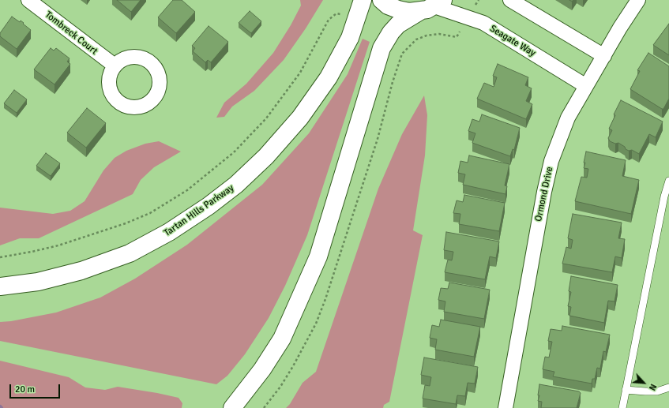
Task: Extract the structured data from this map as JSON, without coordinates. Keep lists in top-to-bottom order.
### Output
{
  "streets": {
    "street": [
      "Tombreck Court",
      "Seagate Way",
      "Ormond Drive",
      "Tartan Hills Parkway"
    ]
  },
  "crossings": [
    ["Seagate Way", "Ormond Drive"]
  ],
  "scale_bar": "20 m",
  "north": "bottom right"
}
